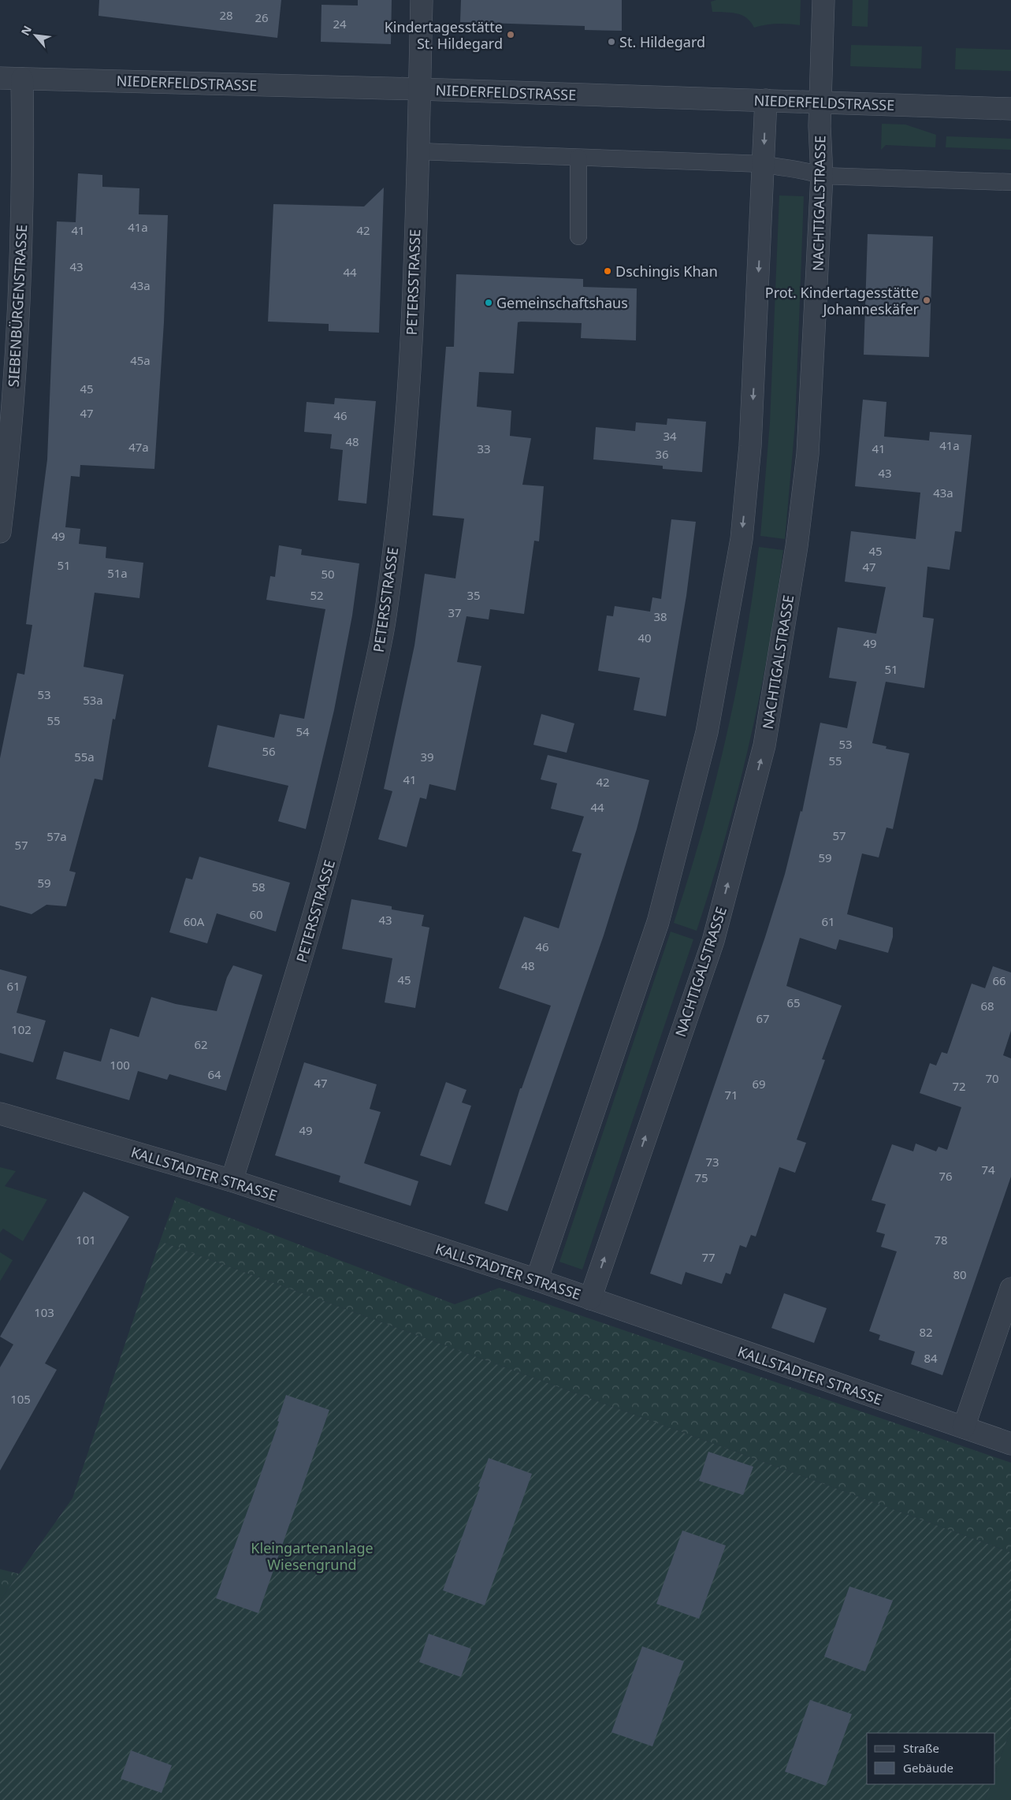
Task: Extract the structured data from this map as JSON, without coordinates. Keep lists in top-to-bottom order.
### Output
{
  "streets": {
    "street": [
      "NIEDERFELDSTRASSE",
      "NACHTIGALSTRASSE",
      "PETERSSTRASSE",
      "SIEBENBÜRGENSTRASSE",
      "KALLSTADTER STRASSE"
    ]
  },
  "crossings": [
    ["NIEDERFELDSTRASSE", "NACHTIGALSTRASSE"],
    ["NIEDERFELDSTRASSE", "PETERSSTRASSE"],
    ["NIEDERFELDSTRASSE", "SIEBENBÜRGENSTRASSE"],
    ["NACHTIGALSTRASSE", "KALLSTADTER STRASSE"],
    ["PETERSSTRASSE", "KALLSTADTER STRASSE"]
  ],
  "parks": ["Kleingartenanlage Wiesengrund"],
  "places": [
    "Kindertagesstätte St. Hildegard",
    "St. Hildegard",
    "Dschingis Khan",
    "Prot. Kindertagesstätte Johanneskäfer",
    "Gemeinschaftshaus"
  ],
  "house_numbers": [
    "28",
    "26",
    "24",
    "41a",
    "41",
    "42",
    "43",
    "44",
    "43a",
    "45a",
    "45",
    "47",
    "46",
    "34",
    "48",
    "41a",
    "47a",
    "33",
    "41",
    "36",
    "43",
    "43a",
    "49",
    "45",
    "51",
    "47",
    "51a",
    "50",
    "52",
    "35",
    "37",
    "38",
    "40",
    "49",
    "51",
    "53",
    "53a",
    "55",
    "54",
    "53",
    "56",
    "55a",
    "39",
    "55",
    "41",
    "42",
    "44",
    "57",
    "57a",
    "57",
    "59",
    "59",
    "58",
    "60",
    "43",
    "60A",
    "61",
    "46",
    "48",
    "45",
    "66",
    "61",
    "65",
    "68",
    "67",
    "102",
    "62",
    "100",
    "64",
    "70",
    "47",
    "69",
    "72",
    "71",
    "49",
    "73",
    "74",
    "76",
    "75",
    "101",
    "78",
    "77",
    "80",
    "103",
    "82",
    "84",
    "105"
  ],
  "legend": ["Straße", "Gebäude"],
  "north": "top left"
}
